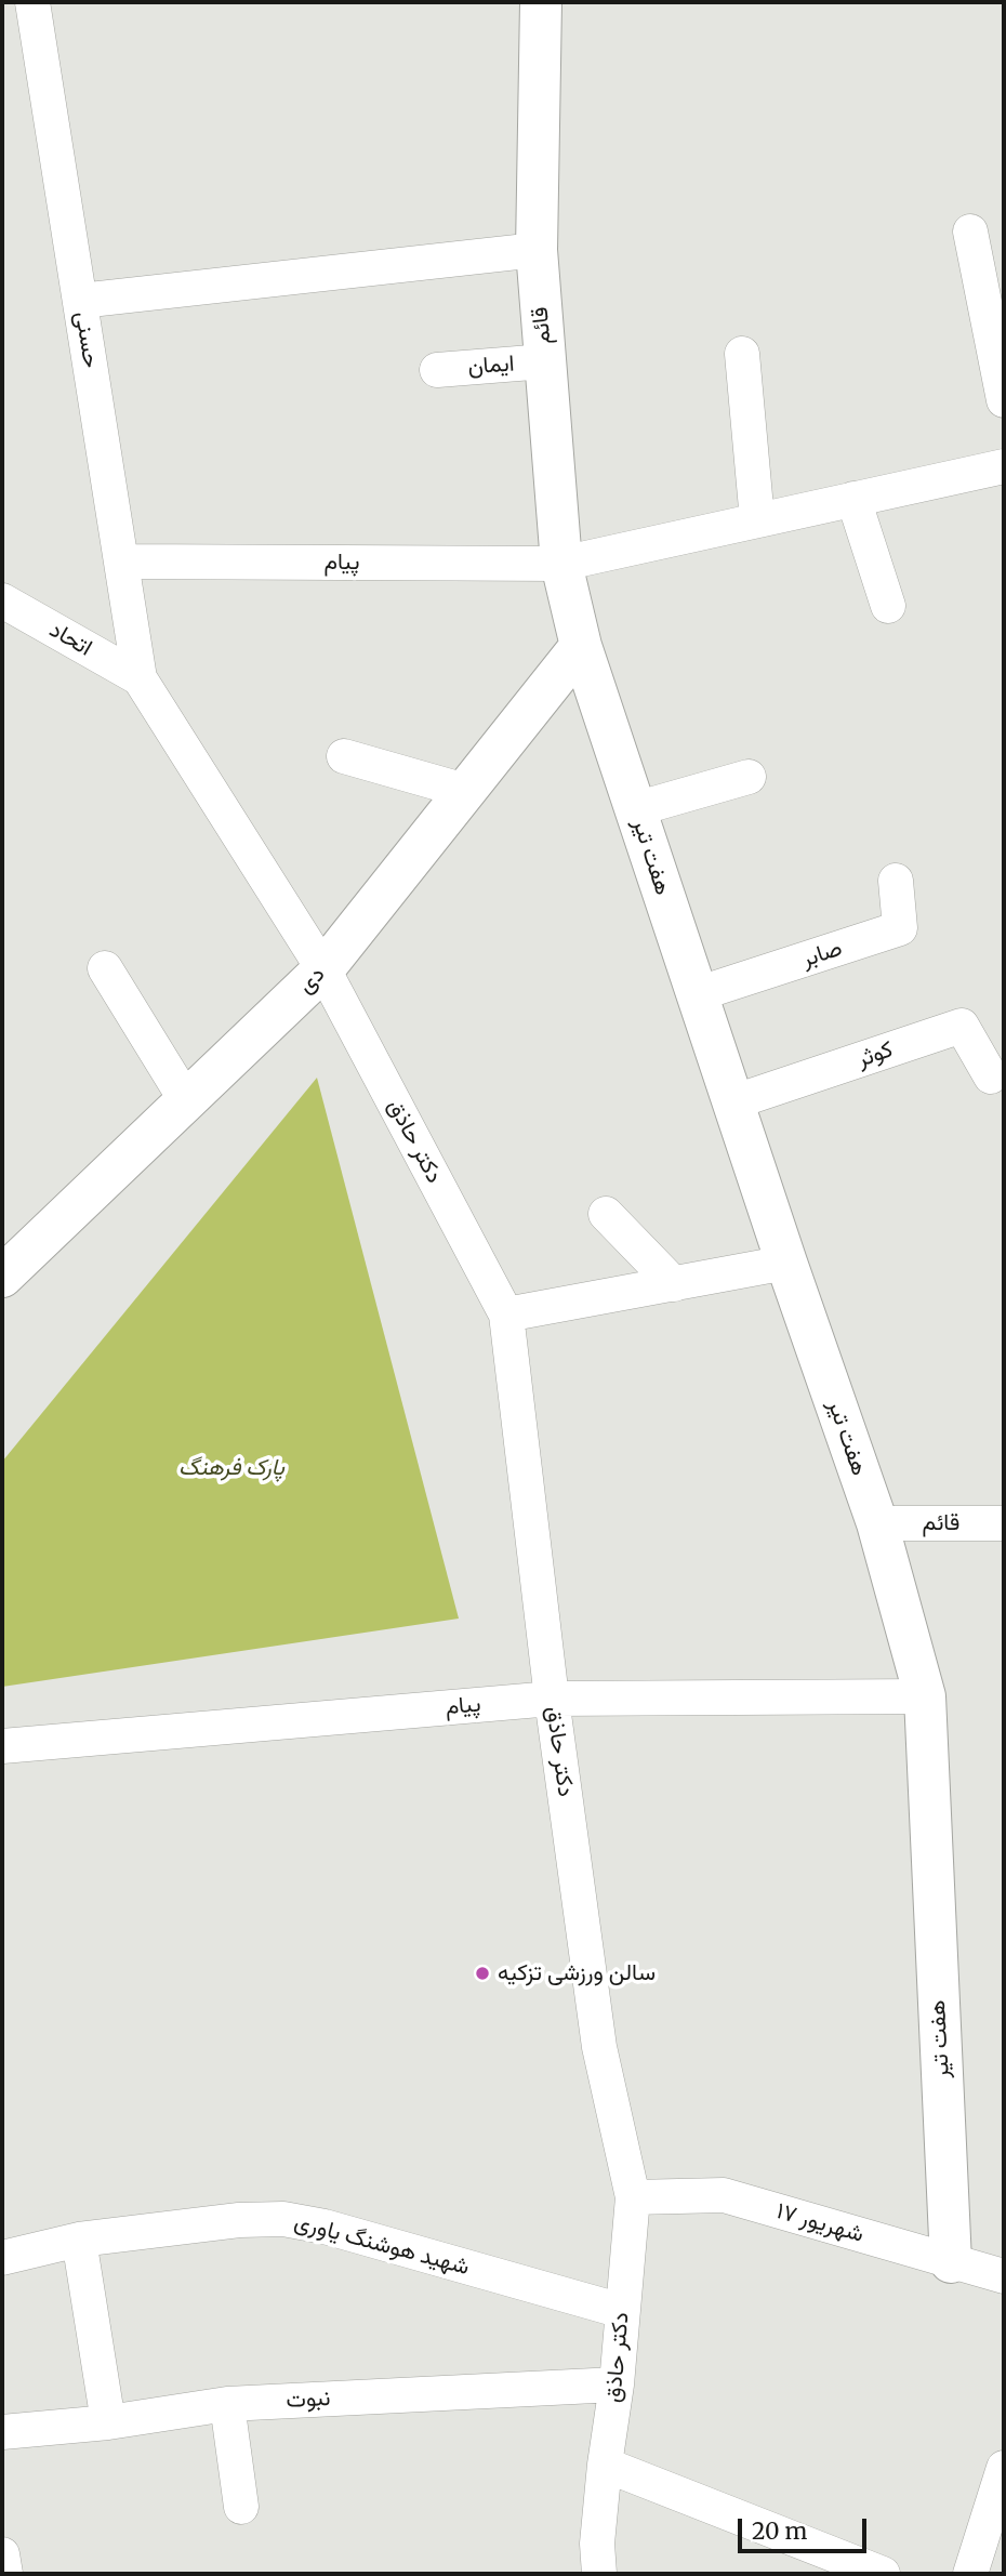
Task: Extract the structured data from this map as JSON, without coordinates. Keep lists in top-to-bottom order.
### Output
{
  "streets": {
    "street": [
      "قائم",
      "حسنی",
      "ایمان",
      "پیام",
      "اتحاد",
      "هفت تیر",
      "صابر",
      "دی",
      "کوثر",
      "دکتر حاذق",
      "۱۷ شهریور",
      "شهید هوشنگ یاوری",
      "نبوت"
    ]
  },
  "crossings": [
    ["قائم", "ایمان"],
    ["قائم", "پیام"],
    ["قائم", "هفت تیر"],
    ["قائم", "دی"],
    ["حسنی", "پیام"],
    ["حسنی", "اتحاد"],
    ["حسنی", "دکتر حاذق"],
    ["پیام", "هفت تیر"],
    ["پیام", "دکتر حاذق"],
    ["اتحاد", "دکتر حاذق"],
    ["هفت تیر", "صابر"],
    ["هفت تیر", "دی"],
    ["هفت تیر", "کوثر"],
    ["هفت تیر", "۱۷ شهریور"],
    ["دی", "دکتر حاذق"],
    ["دکتر حاذق", "۱۷ شهریور"],
    ["دکتر حاذق", "شهید هوشنگ یاوری"],
    ["دکتر حاذق", "نبوت"]
  ],
  "parks": ["پارک فرهنگ"],
  "places": ["سالن ورزشی تزکیه"],
  "scale_bar": "20 m"
}
